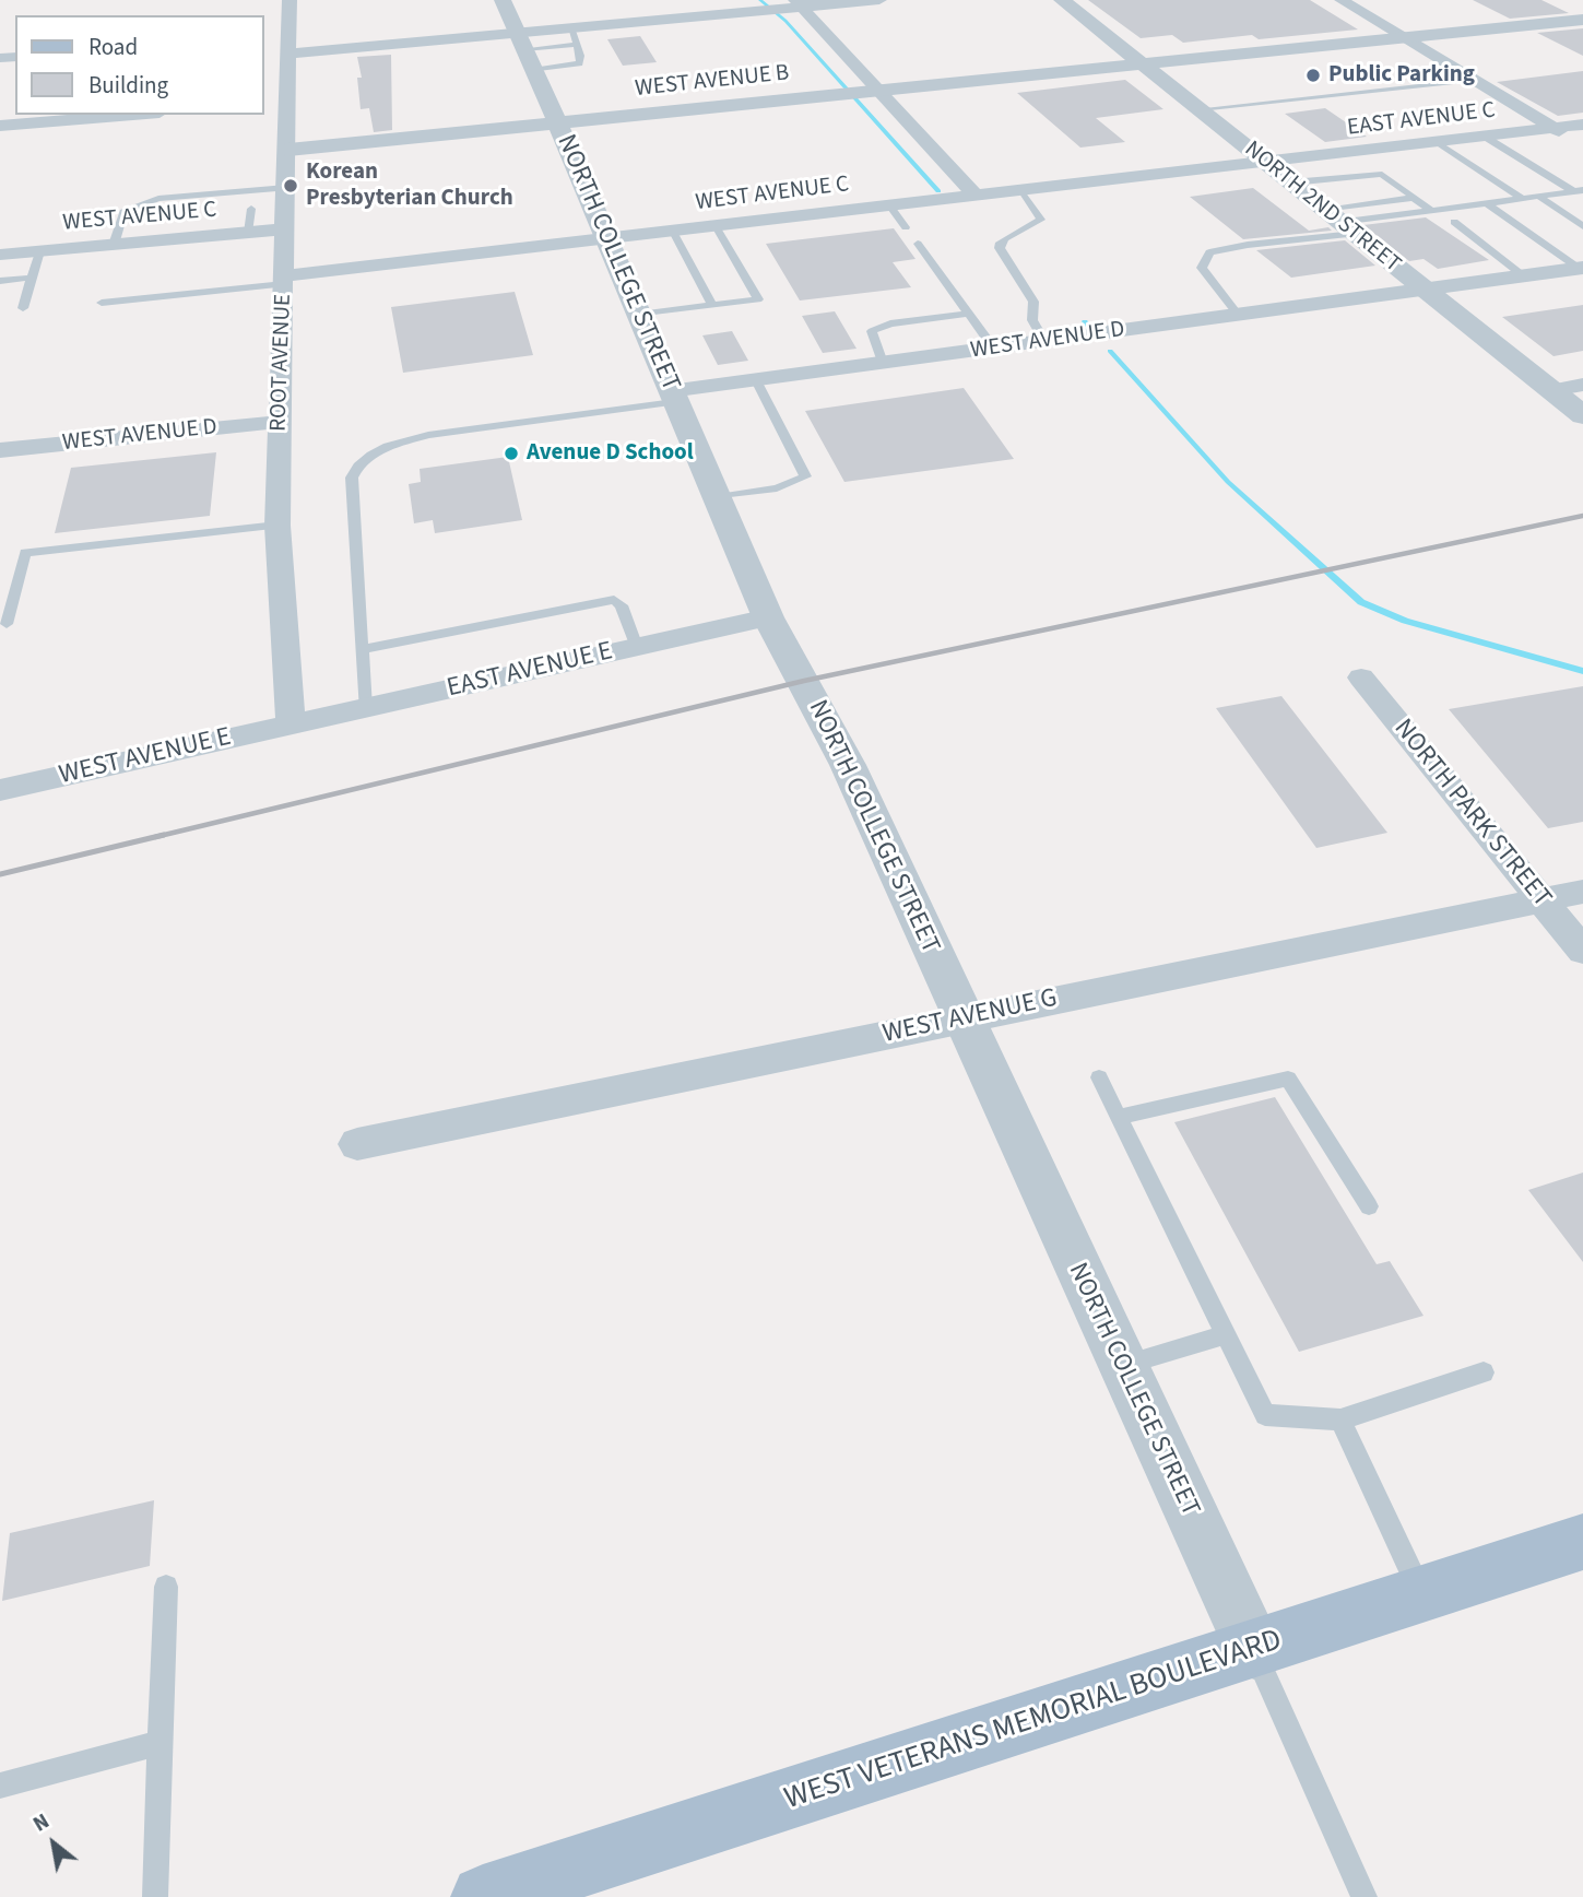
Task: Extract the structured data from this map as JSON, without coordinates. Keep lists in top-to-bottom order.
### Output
{
  "streets": {
    "main road": ["WEST VETERANS MEMORIAL BOULEVARD"],
    "street": [
      "WEST AVENUE B",
      "EAST AVENUE C",
      "WEST AVENUE C",
      "NORTH 2ND STREET",
      "NORTH COLLEGE STREET",
      "WEST AVENUE D",
      "ROOT AVENUE",
      "EAST AVENUE E",
      "WEST AVENUE E",
      "NORTH PARK STREET",
      "WEST AVENUE G"
    ]
  },
  "crossings": [
    ["WEST AVENUE B", "NORTH 2ND STREET"],
    ["WEST AVENUE B", "NORTH COLLEGE STREET"],
    ["WEST AVENUE B", "ROOT AVENUE"],
    ["EAST AVENUE C", "WEST AVENUE C"],
    ["EAST AVENUE C", "NORTH 2ND STREET"],
    ["WEST AVENUE C", "NORTH 2ND STREET"],
    ["WEST AVENUE C", "NORTH COLLEGE STREET"],
    ["WEST AVENUE C", "ROOT AVENUE"],
    ["NORTH 2ND STREET", "WEST AVENUE D"],
    ["NORTH COLLEGE STREET", "WEST AVENUE D"],
    ["NORTH COLLEGE STREET", "EAST AVENUE E"],
    ["NORTH COLLEGE STREET", "WEST AVENUE G"],
    ["NORTH COLLEGE STREET", "WEST VETERANS MEMORIAL BOULEVARD"],
    ["WEST AVENUE D", "ROOT AVENUE"],
    ["ROOT AVENUE", "EAST AVENUE E"],
    ["ROOT AVENUE", "WEST AVENUE E"],
    ["EAST AVENUE E", "WEST AVENUE E"],
    ["NORTH PARK STREET", "WEST AVENUE G"]
  ],
  "places": ["Public Parking", "Korean Presbyterian Church", "Avenue D School"],
  "legend": ["Road", "Building"],
  "north": "top left"
}
